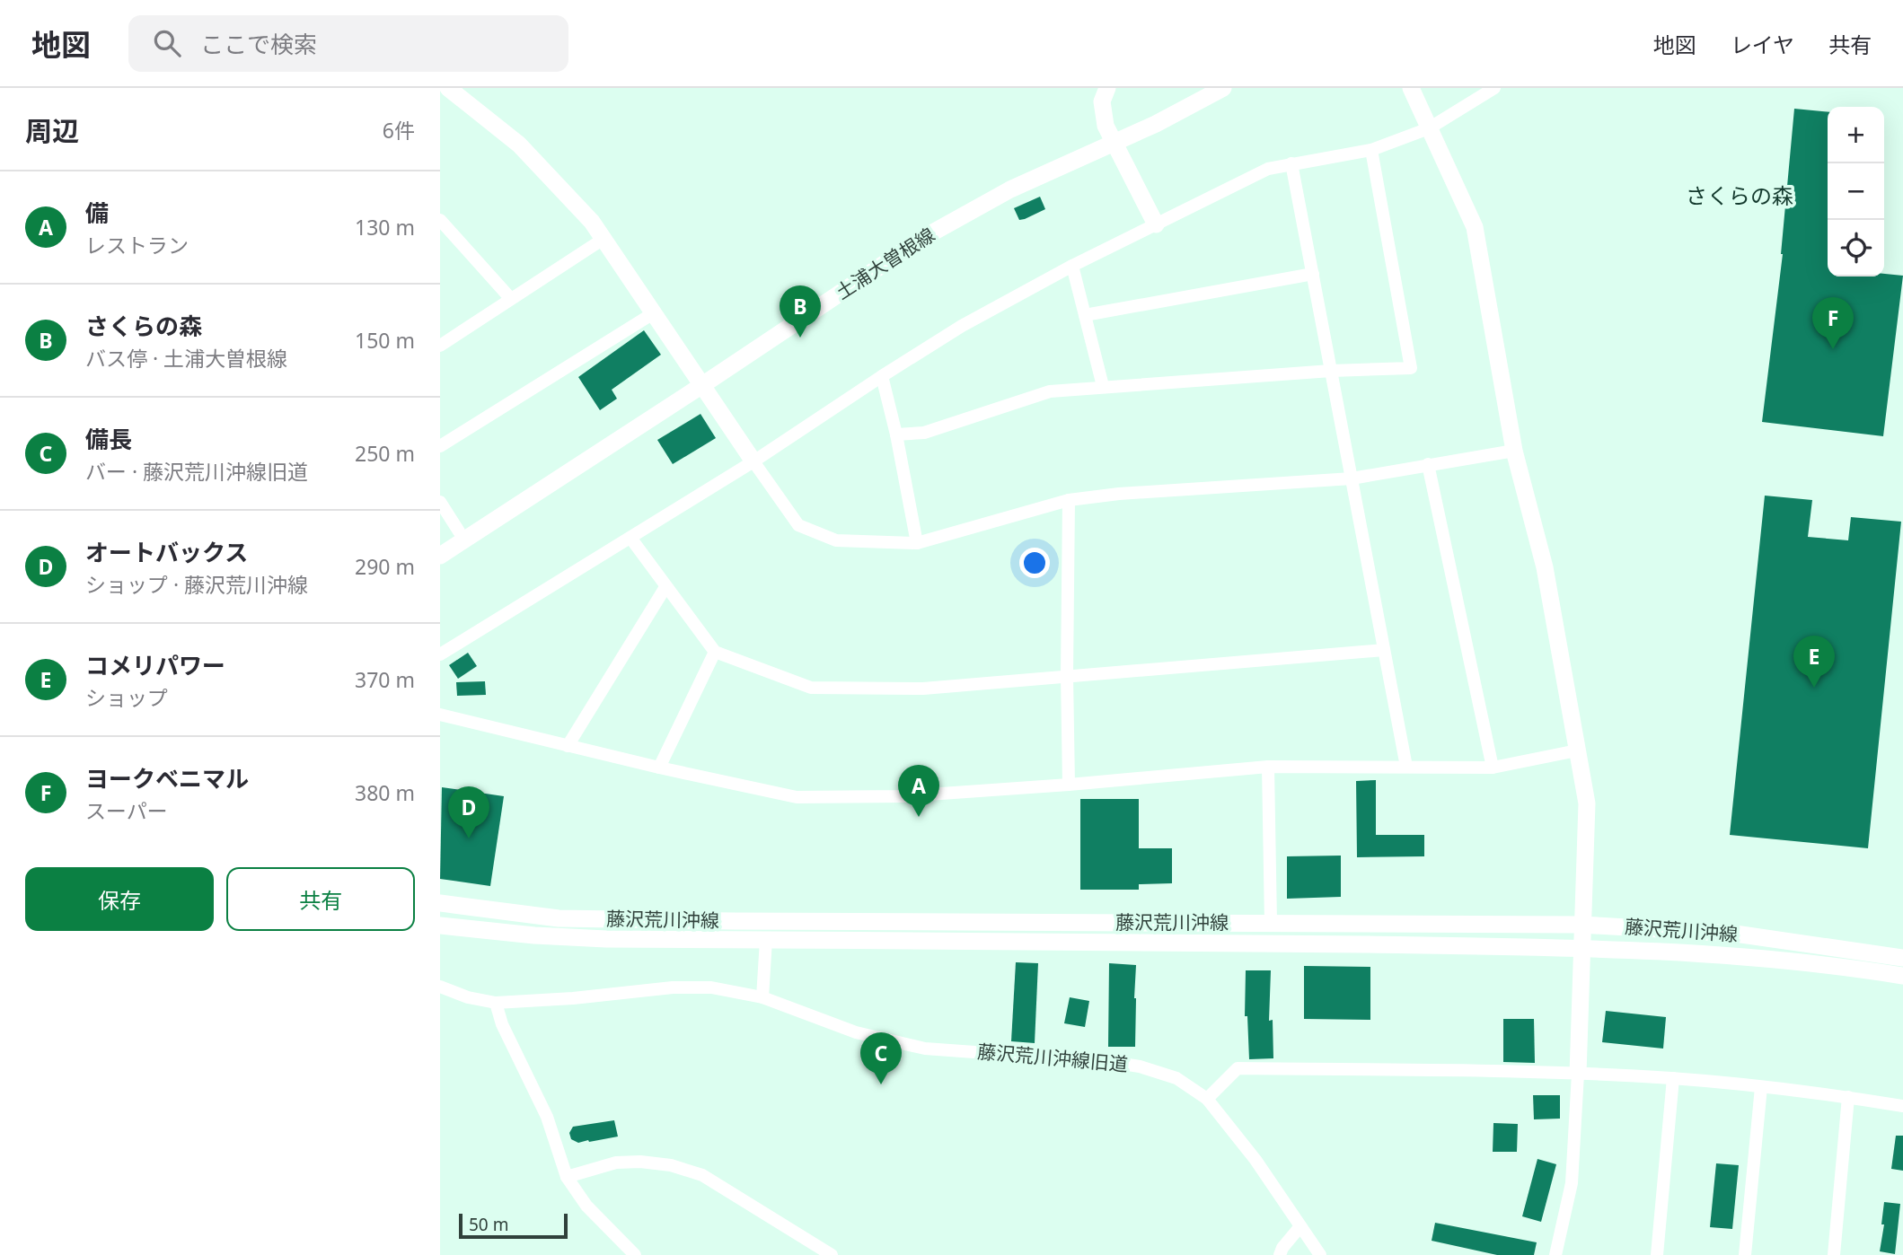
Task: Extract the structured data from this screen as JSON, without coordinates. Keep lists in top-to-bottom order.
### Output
{
  "streets": {
    "main road": ["土浦大曽根線", "藤沢荒川沖線"],
    "street": ["藤沢荒川沖線旧道"]
  },
  "districts": ["さくらの森"],
  "scale_bar": "50 m",
  "page": {
    "header": "地図",
    "search": "ここで検索",
    "nav": ["地図", "レイヤ", "共有"],
    "heading": ["周辺", "6件"],
    "map_buttons": ["+", "−"],
    "list": [
      {
        "mark": "A",
        "name": "備",
        "note": "レストラン",
        "value": "130 m"
      },
      {
        "mark": "B",
        "name": "さくらの森",
        "note": "バス停 · 土浦大曽根線",
        "value": "150 m"
      },
      {
        "mark": "C",
        "name": "備長",
        "note": "バー · 藤沢荒川沖線旧道",
        "value": "250 m"
      },
      {
        "mark": "D",
        "name": "オートバックス",
        "note": "ショップ · 藤沢荒川沖線",
        "value": "290 m"
      },
      {
        "mark": "E",
        "name": "コメリパワー",
        "note": "ショップ",
        "value": "370 m"
      },
      {
        "mark": "F",
        "name": "ヨークベニマル",
        "note": "スーパー",
        "value": "380 m"
      }
    ],
    "pins": [
      "B",
      "F",
      "E",
      "A",
      "D",
      "C"
    ],
    "buttons": ["保存", "共有"],
    "scale": "50 m"
  }
}
